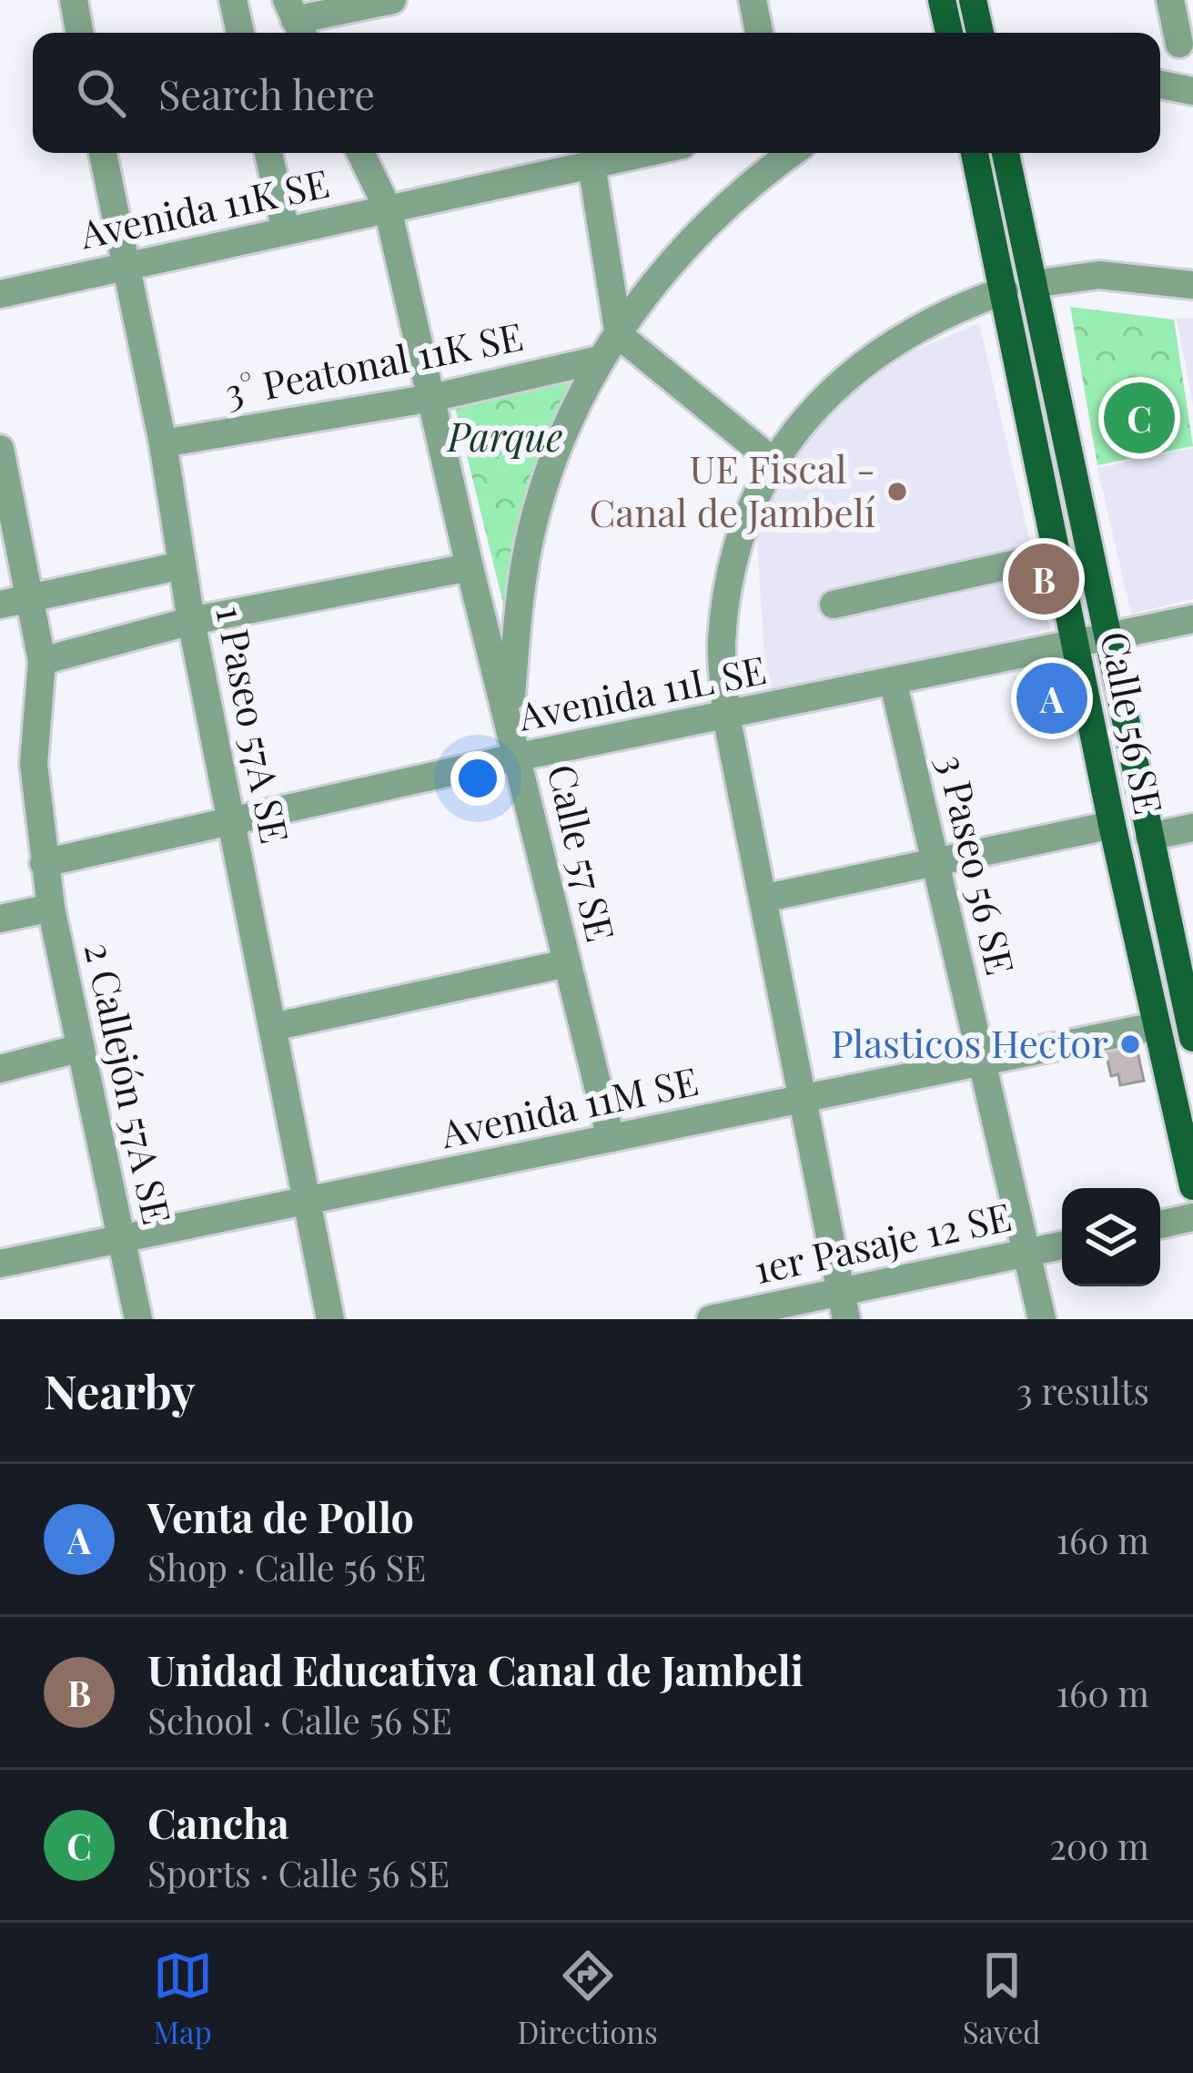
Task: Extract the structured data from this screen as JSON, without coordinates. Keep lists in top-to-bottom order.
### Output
{
  "streets": {
    "main road": ["Calle 56 SE"],
    "street": [
      "Avenida 11K SE",
      "3° Peatonal 11K SE",
      "Avenida 11L SE",
      "1 Paseo 57A SE",
      "Calle 57 SE",
      "3 Paseo 56 SE",
      "2 Callejón 57A SE",
      "Avenida 11M SE",
      "1er Pasaje 12 SE"
    ]
  },
  "crossings": [
    ["Avenida 11K SE", "1 Paseo 57A SE"],
    ["Avenida 11K SE", "Calle 57 SE"],
    ["3° Peatonal 11K SE", "1 Paseo 57A SE"],
    ["3° Peatonal 11K SE", "Calle 57 SE"],
    ["Avenida 11L SE", "Calle 56 SE"],
    ["Avenida 11L SE", "1 Paseo 57A SE"],
    ["Avenida 11L SE", "Calle 57 SE"],
    ["Avenida 11L SE", "3 Paseo 56 SE"],
    ["Avenida 11L SE", "2 Callejón 57A SE"],
    ["Calle 56 SE", "Avenida 11M SE"],
    ["1 Paseo 57A SE", "Avenida 11M SE"],
    ["Calle 57 SE", "Avenida 11M SE"],
    ["3 Paseo 56 SE", "Avenida 11M SE"],
    ["3 Paseo 56 SE", "1er Pasaje 12 SE"],
    ["2 Callejón 57A SE", "Avenida 11M SE"]
  ],
  "parks": ["Parque"],
  "places": ["UE Fiscal - Canal de Jambelí", "Plasticos Hector"],
  "page": {
    "search": "Search here",
    "pins": ["C", "B", "A"],
    "heading": ["Nearby", "3 results"],
    "list": [
      {
        "mark": "A",
        "name": "Venta de Pollo",
        "note": "Shop · Calle 56 SE",
        "value": "160 m"
      },
      {
        "mark": "B",
        "name": "Unidad Educativa Canal de Jambeli",
        "note": "School · Calle 56 SE",
        "value": "160 m"
      },
      {
        "mark": "C",
        "name": "Cancha",
        "note": "Sports · Calle 56 SE",
        "value": "200 m"
      }
    ],
    "nav": ["Map", "Directions", "Saved"]
  }
}
